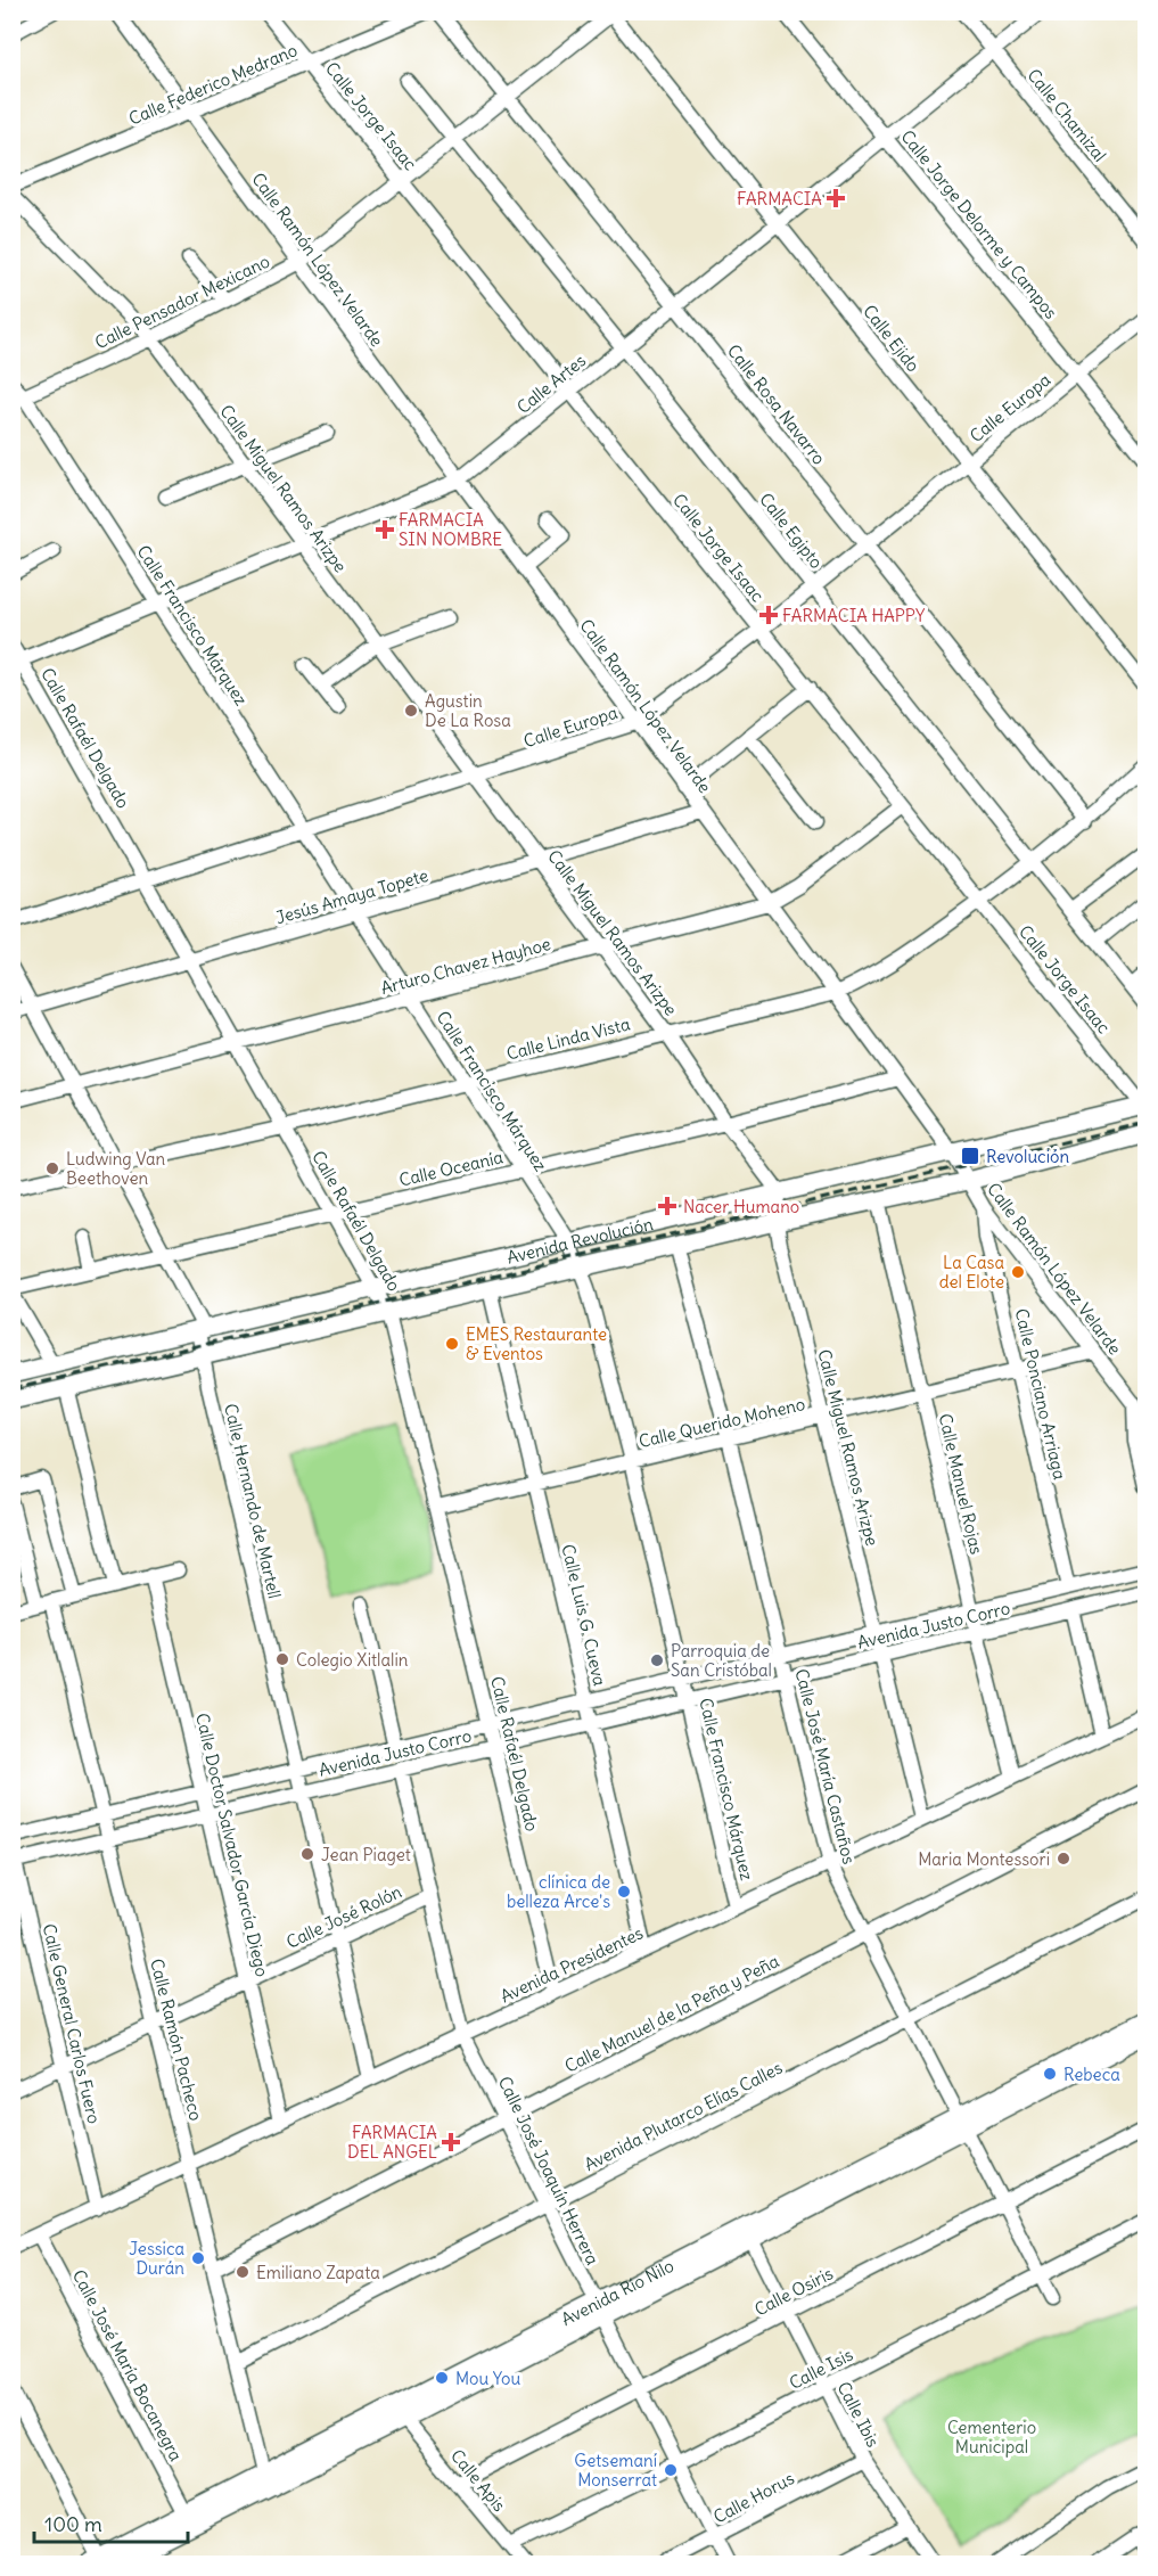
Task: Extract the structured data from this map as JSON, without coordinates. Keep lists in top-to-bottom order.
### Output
{
  "streets": {
    "main road": ["Avenida Revolución", "Avenida Río Nilo"],
    "street": [
      "Calle Federico Medrano",
      "Calle Chamizal",
      "Calle Jorge Isaac",
      "Calle Jorge Delorme y Campos",
      "Calle Ramón López Velarde",
      "Calle Pensador Mexicano",
      "Calle Ejido",
      "Calle Artes",
      "Calle Rosa Navarro",
      "Calle Europa",
      "Calle Miguel Ramos Arizpe",
      "Calle Egipto",
      "Calle Francisco Márquez",
      "Calle Rafaél Delgado",
      "Jesús Amaya Topete",
      "Arturo Chavez Hayhoe",
      "Calle Linda Vista",
      "Calle Oceanía",
      "Calle Ponciano Arriaga",
      "Calle Querido Moheno",
      "Calle Manuel Rojas",
      "Calle Hernando de Martell",
      "Calle Luis G. Cueva",
      "Avenida Justo Corro",
      "Calle José María Castaños",
      "Calle Doctor Salvador García Diego",
      "Calle José Rolón",
      "Avenida Presidentes",
      "Calle Manuel de la Peña y Peña",
      "Calle General Carlos Fuero",
      "Calle Ramón Pacheco",
      "Avenida Plutarco Elías Calles",
      "Calle José Joaquín Herrera",
      "Calle Osiris",
      "Calle José María Bocanegra",
      "Calle Isis",
      "Calle Ibis",
      "Calle Apis",
      "Calle Horus"
    ]
  },
  "crossings": [
    ["Calle Federico Medrano", "Calle Jorge Isaac"],
    ["Calle Federico Medrano", "Calle Ramón López Velarde"],
    ["Calle Chamizal", "Calle Artes"],
    ["Calle Jorge Isaac", "Calle Pensador Mexicano"],
    ["Calle Jorge Isaac", "Calle Artes"],
    ["Calle Jorge Isaac", "Calle Europa"],
    ["Calle Jorge Isaac", "Arturo Chavez Hayhoe"],
    ["Calle Jorge Isaac", "Calle Linda Vista"],
    ["Calle Jorge Isaac", "Avenida Revolución"],
    ["Calle Jorge Delorme y Campos", "Calle Artes"],
    ["Calle Jorge Delorme y Campos", "Calle Europa"],
    ["Calle Ramón López Velarde", "Calle Pensador Mexicano"],
    ["Calle Ramón López Velarde", "Calle Artes"],
    ["Calle Ramón López Velarde", "Calle Europa"],
    ["Calle Ramón López Velarde", "Jesús Amaya Topete"],
    ["Calle Ramón López Velarde", "Arturo Chavez Hayhoe"],
    ["Calle Ramón López Velarde", "Calle Linda Vista"],
    ["Calle Ramón López Velarde", "Calle Oceanía"],
    ["Calle Ramón López Velarde", "Avenida Revolución"],
    ["Calle Ramón López Velarde", "Calle Ponciano Arriaga"],
    ["Calle Ramón López Velarde", "Calle Querido Moheno"],
    ["Calle Pensador Mexicano", "Calle Ejido"],
    ["Calle Pensador Mexicano", "Calle Rosa Navarro"],
    ["Calle Pensador Mexicano", "Calle Miguel Ramos Arizpe"],
    ["Calle Pensador Mexicano", "Calle Egipto"],
    ["Calle Pensador Mexicano", "Calle Francisco Márquez"],
    ["Calle Ejido", "Calle Artes"],
    ["Calle Ejido", "Calle Europa"],
    ["Calle Artes", "Calle Rosa Navarro"],
    ["Calle Artes", "Calle Miguel Ramos Arizpe"],
    ["Calle Artes", "Calle Egipto"],
    ["Calle Artes", "Calle Francisco Márquez"],
    ["Calle Artes", "Calle Rafaél Delgado"],
    ["Calle Rosa Navarro", "Calle Europa"],
    ["Calle Rosa Navarro", "Calle Linda Vista"],
    ["Calle Europa", "Calle Miguel Ramos Arizpe"],
    ["Calle Europa", "Calle Egipto"],
    ["Calle Europa", "Calle Francisco Márquez"],
    ["Calle Europa", "Calle Rafaél Delgado"],
    ["Calle Miguel Ramos Arizpe", "Jesús Amaya Topete"],
    ["Calle Miguel Ramos Arizpe", "Arturo Chavez Hayhoe"],
    ["Calle Miguel Ramos Arizpe", "Calle Linda Vista"],
    ["Calle Miguel Ramos Arizpe", "Calle Oceanía"],
    ["Calle Miguel Ramos Arizpe", "Avenida Revolución"],
    ["Calle Miguel Ramos Arizpe", "Calle Querido Moheno"],
    ["Calle Miguel Ramos Arizpe", "Avenida Justo Corro"],
    ["Calle Miguel Ramos Arizpe", "Avenida Presidentes"],
    ["Calle Egipto", "Calle Linda Vista"],
    ["Calle Francisco Márquez", "Jesús Amaya Topete"],
    ["Calle Francisco Márquez", "Arturo Chavez Hayhoe"],
    ["Calle Francisco Márquez", "Calle Linda Vista"],
    ["Calle Francisco Márquez", "Calle Oceanía"],
    ["Calle Francisco Márquez", "Avenida Revolución"],
    ["Calle Francisco Márquez", "Calle Querido Moheno"],
    ["Calle Francisco Márquez", "Avenida Justo Corro"],
    ["Calle Francisco Márquez", "Avenida Presidentes"],
    ["Calle Rafaél Delgado", "Jesús Amaya Topete"],
    ["Calle Rafaél Delgado", "Arturo Chavez Hayhoe"],
    ["Calle Rafaél Delgado", "Calle Linda Vista"],
    ["Calle Rafaél Delgado", "Calle Oceanía"],
    ["Calle Rafaél Delgado", "Avenida Revolución"],
    ["Calle Rafaél Delgado", "Calle Querido Moheno"],
    ["Calle Rafaél Delgado", "Avenida Justo Corro"],
    ["Calle Rafaél Delgado", "Avenida Presidentes"],
    ["Jesús Amaya Topete", "Calle Hernando de Martell"],
    ["Arturo Chavez Hayhoe", "Calle Hernando de Martell"],
    ["Calle Linda Vista", "Calle Hernando de Martell"],
    ["Calle Oceanía", "Calle Hernando de Martell"],
    ["Avenida Revolución", "Calle Manuel Rojas"],
    ["Avenida Revolución", "Calle Hernando de Martell"],
    ["Avenida Revolución", "Calle Luis G. Cueva"],
    ["Avenida Revolución", "Calle José María Castaños"],
    ["Calle Ponciano Arriaga", "Calle Querido Moheno"],
    ["Calle Ponciano Arriaga", "Avenida Justo Corro"],
    ["Calle Querido Moheno", "Calle Manuel Rojas"],
    ["Calle Querido Moheno", "Calle Luis G. Cueva"],
    ["Calle Querido Moheno", "Calle José María Castaños"],
    ["Calle Manuel Rojas", "Avenida Justo Corro"],
    ["Calle Manuel Rojas", "Avenida Presidentes"],
    ["Calle Hernando de Martell", "Avenida Justo Corro"],
    ["Calle Hernando de Martell", "Calle José Rolón"],
    ["Calle Hernando de Martell", "Avenida Presidentes"],
    ["Calle Luis G. Cueva", "Avenida Justo Corro"],
    ["Calle Luis G. Cueva", "Avenida Presidentes"],
    ["Avenida Justo Corro", "Calle José María Castaños"],
    ["Avenida Justo Corro", "Calle Doctor Salvador García Diego"],
    ["Avenida Justo Corro", "Calle General Carlos Fuero"],
    ["Avenida Justo Corro", "Calle Ramón Pacheco"],
    ["Avenida Justo Corro", "Calle José Joaquín Herrera"],
    ["Calle José María Castaños", "Avenida Presidentes"],
    ["Calle José María Castaños", "Calle Manuel de la Peña y Peña"],
    ["Calle José María Castaños", "Avenida Plutarco Elías Calles"],
    ["Calle José María Castaños", "Calle Osiris"],
    ["Calle José María Castaños", "Avenida Río Nilo"],
    ["Calle José María Castaños", "Calle Isis"],
    ["Calle Doctor Salvador García Diego", "Calle José Rolón"],
    ["Calle Doctor Salvador García Diego", "Avenida Presidentes"],
    ["Calle José Rolón", "Calle General Carlos Fuero"],
    ["Calle José Rolón", "Calle Ramón Pacheco"],
    ["Calle José Rolón", "Calle José Joaquín Herrera"],
    ["Avenida Presidentes", "Calle General Carlos Fuero"],
    ["Avenida Presidentes", "Calle Ramón Pacheco"],
    ["Avenida Presidentes", "Calle José Joaquín Herrera"],
    ["Avenida Presidentes", "Calle José María Bocanegra"],
    ["Calle Manuel de la Peña y Peña", "Calle Ramón Pacheco"],
    ["Calle Manuel de la Peña y Peña", "Calle José Joaquín Herrera"],
    ["Calle Ramón Pacheco", "Avenida Plutarco Elías Calles"],
    ["Calle Ramón Pacheco", "Avenida Río Nilo"],
    ["Avenida Plutarco Elías Calles", "Calle José Joaquín Herrera"],
    ["Calle José Joaquín Herrera", "Calle Osiris"],
    ["Calle José Joaquín Herrera", "Avenida Río Nilo"],
    ["Calle José Joaquín Herrera", "Calle Isis"],
    ["Calle José Joaquín Herrera", "Calle Horus"],
    ["Calle Osiris", "Calle Ibis"],
    ["Calle Osiris", "Calle Apis"],
    ["Avenida Río Nilo", "Calle José María Bocanegra"],
    ["Avenida Río Nilo", "Calle Ibis"],
    ["Avenida Río Nilo", "Calle Apis"],
    ["Calle Isis", "Calle Ibis"],
    ["Calle Isis", "Calle Apis"],
    ["Calle Ibis", "Calle Horus"]
  ],
  "parks": ["Cementerio Municipal"],
  "places": {
    "health": [
      "FARMACIA",
      "FARMACIA SIN NOMBRE",
      "FARMACIA HAPPY",
      "Nacer Humano",
      "FARMACIA DEL ANGEL"
    ],
    "other": [
      "Agustin De La Rosa",
      "Ludwing Van Beethoven",
      "La Casa del Elote",
      "EMES Restaurante & Eventos",
      "Colegio Xitlalin",
      "Parroquia de San Cristóbal",
      "Jean Piaget",
      "Maria Montessori",
      "clínica de belleza Arce's",
      "Rebeca",
      "Jessica Durán",
      "Emiliano Zapata",
      "Mou You",
      "Getsemaní Monserrat"
    ],
    "transit": ["Revolución"]
  },
  "scale_bar": "100 m"
}
